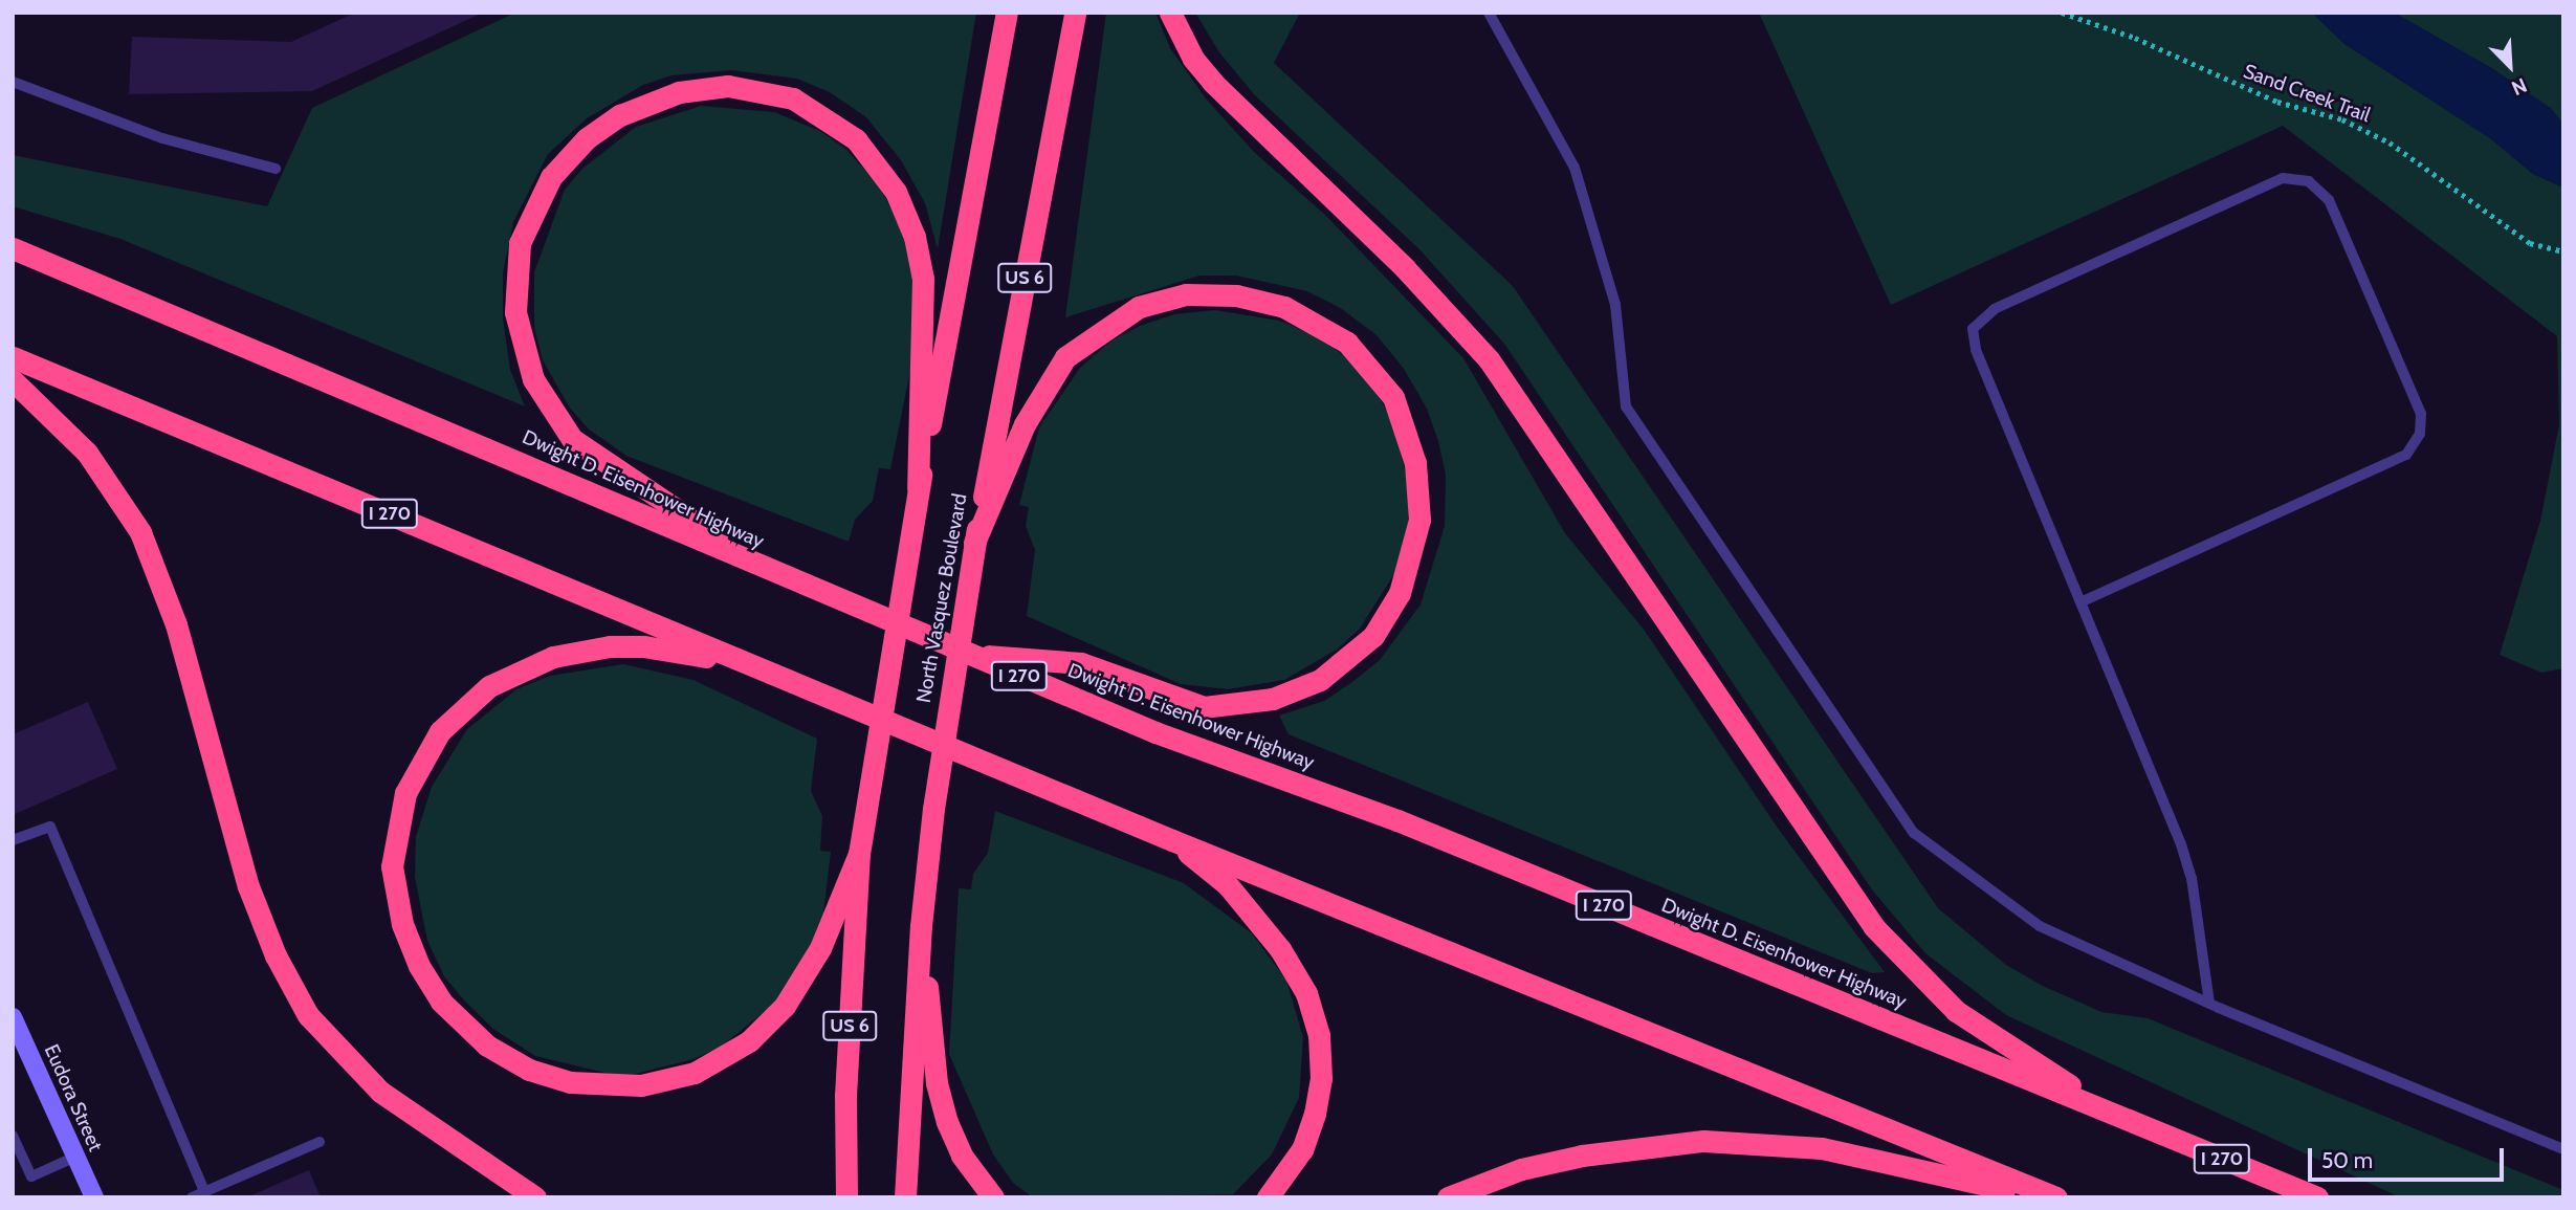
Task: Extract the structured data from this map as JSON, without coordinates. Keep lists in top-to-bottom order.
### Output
{
  "streets": {
    "highway": [
      "US 6",
      "Dwight D. Eisenhower Highway",
      "I 270",
      "North Vasquez Boulevard"
    ],
    "street": ["Eudora Street"],
    "path": ["Sand Creek Trail"]
  },
  "scale_bar": "50 m",
  "north": "bottom right"
}
